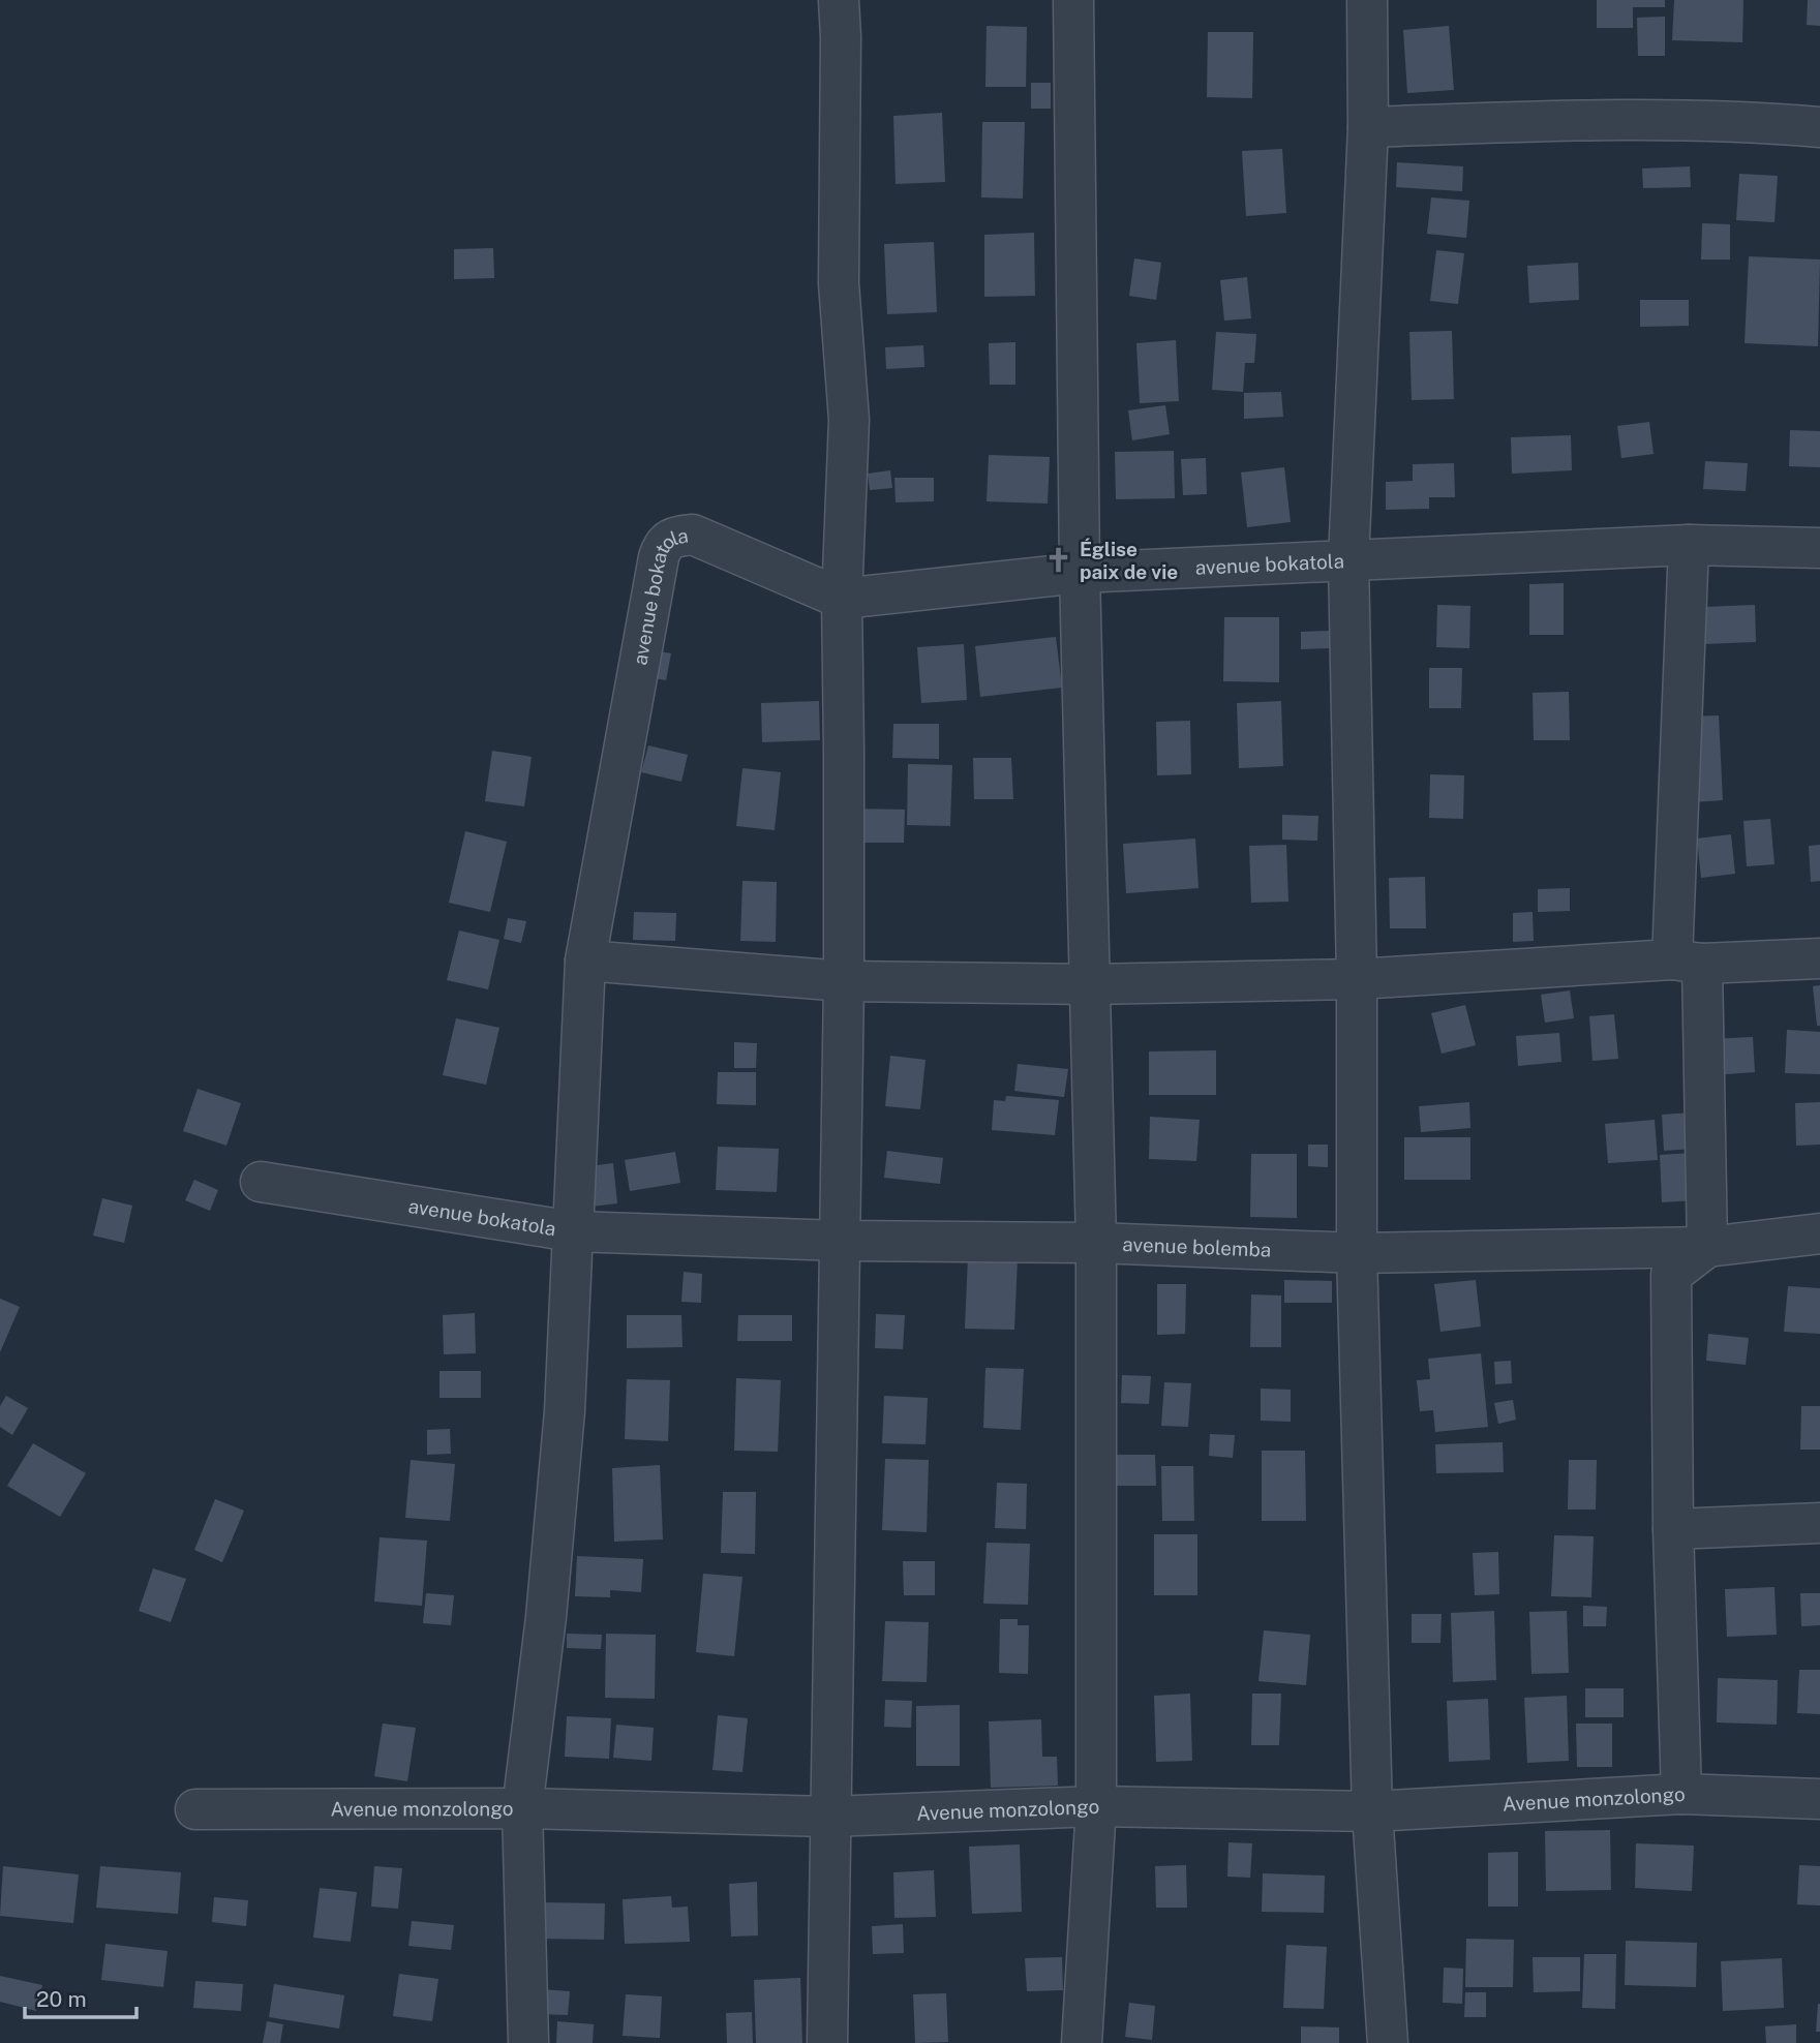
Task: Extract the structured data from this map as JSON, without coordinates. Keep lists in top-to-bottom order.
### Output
{
  "streets": {
    "street": ["avenue bokatola", "avenue bolemba", "Avenue monzolongo"]
  },
  "crossings": [
    ["avenue bokatola", "avenue bolemba"]
  ],
  "places": {
    "church": ["Église paix de vie"]
  },
  "scale_bar": "20 m"
}
